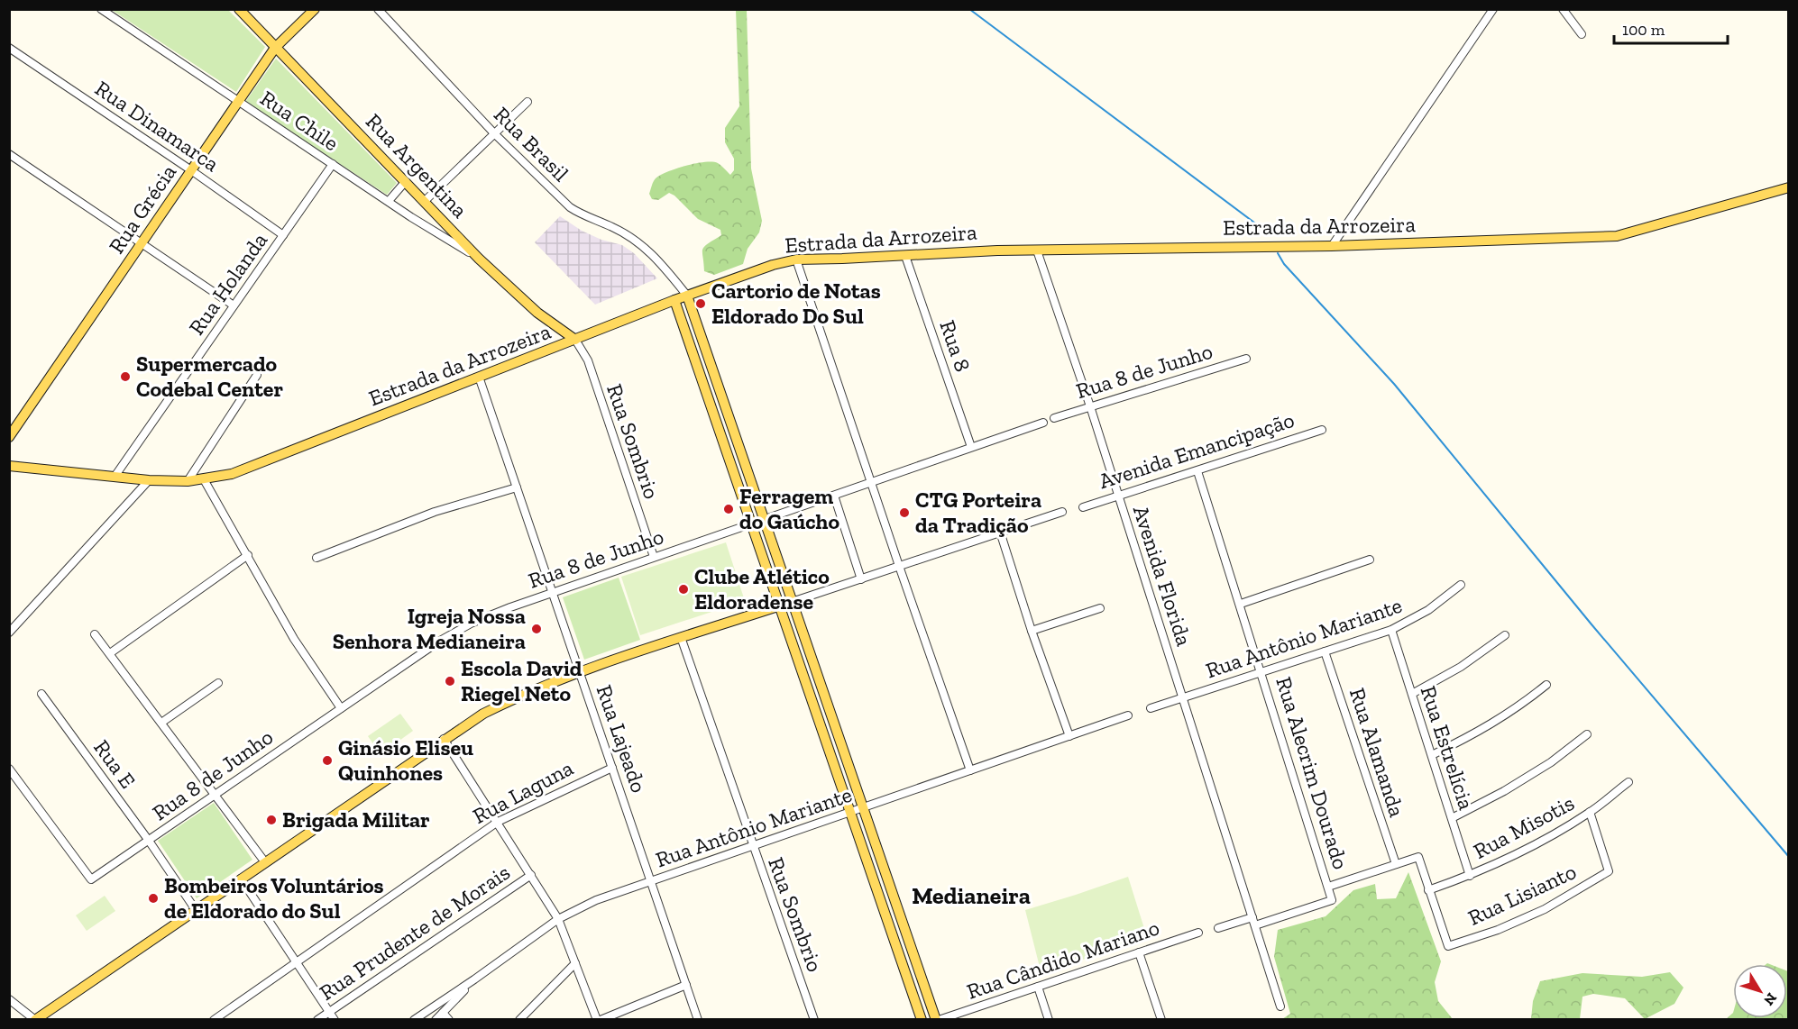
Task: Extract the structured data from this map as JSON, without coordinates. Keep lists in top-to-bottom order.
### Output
{
  "streets": {
    "main road": ["Rua Argentina", "Rua Grécia", "Estrada da Arrozeira"],
    "street": [
      "Rua Chile",
      "Rua Dinamarca",
      "Rua Brasil",
      "Rua Holanda",
      "Rua 8",
      "Rua 8 de Junho",
      "Rua Sombrio",
      "Avenida Emancipação",
      "Avenida Florida",
      "Rua Antônio Mariante",
      "Rua Lajeado",
      "Rua Estrelícia",
      "Rua Alamanda",
      "Rua E",
      "Rua Alecrim Dourado",
      "Rua Laguna",
      "Rua Misotis",
      "Rua Lisianto",
      "Rua Prudente de Morais",
      "Rua Cândido Mariano"
    ]
  },
  "crossings": [
    ["Rua Chile", "Rua Argentina"],
    ["Rua Chile", "Rua Grécia"],
    ["Rua Chile", "Rua Holanda"],
    ["Rua Dinamarca", "Rua Grécia"],
    ["Rua Dinamarca", "Rua Holanda"],
    ["Rua Brasil", "Estrada da Arrozeira"],
    ["Rua Argentina", "Rua Grécia"],
    ["Rua Argentina", "Estrada da Arrozeira"],
    ["Rua Argentina", "Rua Sombrio"],
    ["Estrada da Arrozeira", "Rua Holanda"],
    ["Estrada da Arrozeira", "Rua 8"],
    ["Estrada da Arrozeira", "Rua Sombrio"],
    ["Estrada da Arrozeira", "Avenida Florida"],
    ["Estrada da Arrozeira", "Rua Lajeado"],
    ["Rua 8", "Rua 8 de Junho"],
    ["Rua 8 de Junho", "Rua Sombrio"],
    ["Rua 8 de Junho", "Avenida Florida"],
    ["Rua 8 de Junho", "Rua Lajeado"],
    ["Rua 8 de Junho", "Rua E"],
    ["Rua Sombrio", "Rua Antônio Mariante"],
    ["Avenida Emancipação", "Avenida Florida"],
    ["Avenida Emancipação", "Rua Alecrim Dourado"],
    ["Avenida Florida", "Rua Antônio Mariante"],
    ["Avenida Florida", "Rua Alecrim Dourado"],
    ["Rua Antônio Mariante", "Rua Lajeado"],
    ["Rua Antônio Mariante", "Rua Estrelícia"],
    ["Rua Antônio Mariante", "Rua Alamanda"],
    ["Rua Antônio Mariante", "Rua Alecrim Dourado"],
    ["Rua Lajeado", "Rua Laguna"],
    ["Rua Estrelícia", "Rua Misotis"],
    ["Rua Misotis", "Rua Lisianto"]
  ],
  "districts": ["Medianeira"],
  "places": [
    "Cartorio de Notas Eldorado Do Sul",
    "Supermercado Codebal Center",
    "Ferragem do Gaúcho",
    "CTG Porteira da Tradição",
    "Clube Atlético Eldoradense",
    "Igreja Nossa Senhora Medianeira",
    "Escola David Riegel Neto",
    "Ginásio Eliseu Quinhones",
    "Brigada Militar",
    "Bombeiros Voluntários de Eldorado do Sul"
  ],
  "scale_bar": "100 m",
  "north": "bottom right"
}
